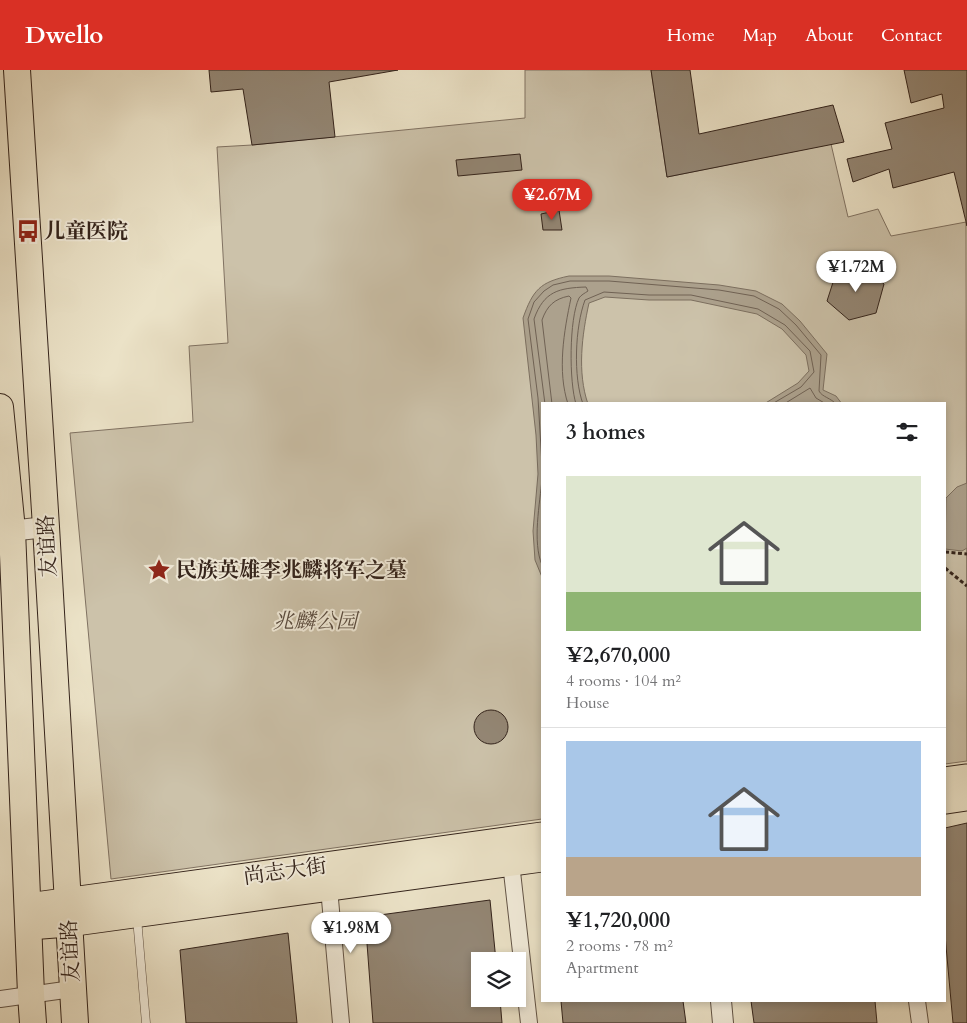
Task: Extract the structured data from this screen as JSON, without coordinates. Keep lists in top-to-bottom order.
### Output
{
  "streets": {
    "highway": ["友谊路"],
    "main road": ["尚志大街"]
  },
  "crossings": [
    ["友谊路", "尚志大街"]
  ],
  "parks": ["兆麟公园"],
  "places": {
    "bus stop": ["儿童医院"],
    "place": ["民族英雄李兆麟将军之墓"]
  },
  "page": {
    "header": "Dwello",
    "nav": [
      "Home",
      "Map",
      "About",
      "Contact"
    ],
    "price": ["¥2.67M", "¥1.72M", "¥1.98M"],
    "heading": "3 homes",
    "list": [
      {
        "name": "¥2,670,000",
        "note": "4 rooms · 104 m² · House"
      },
      {
        "name": "¥1,720,000",
        "note": "2 rooms · 78 m² · Apartment"
      }
    ]
  }
}
